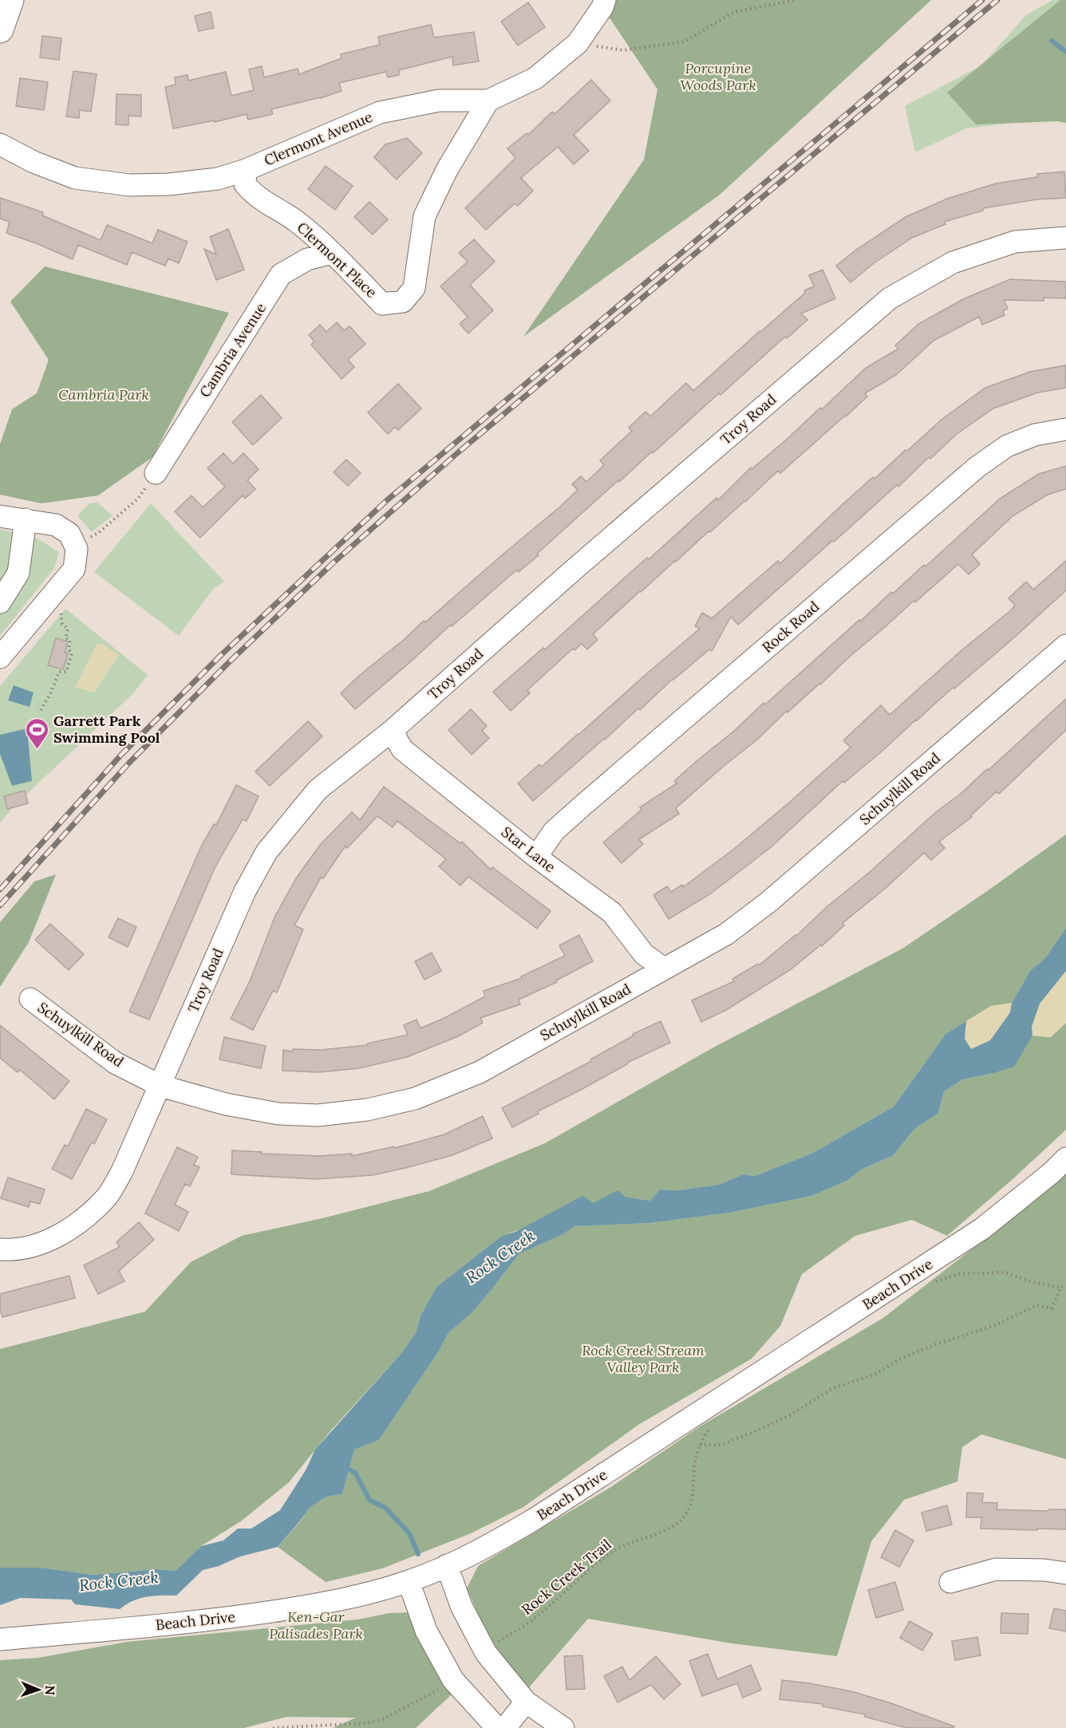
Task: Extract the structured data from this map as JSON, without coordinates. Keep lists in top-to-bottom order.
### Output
{
  "streets": {
    "street": [
      "Clermont Avenue",
      "Clermont Place",
      "Cambria Avenue",
      "Troy Road",
      "Rock Road",
      "Schuylkill Road",
      "Star Lane",
      "Beach Drive"
    ],
    "path": ["Rock Creek Trail"]
  },
  "crossings": [
    ["Clermont Avenue", "Clermont Place"],
    ["Clermont Place", "Cambria Avenue"],
    ["Troy Road", "Schuylkill Road"],
    ["Troy Road", "Star Lane"],
    ["Rock Road", "Star Lane"],
    ["Schuylkill Road", "Star Lane"]
  ],
  "water": ["Rock Creek"],
  "parks": [
    "Porcupine Woods Park",
    "Cambria Park",
    "Rock Creek Stream Valley Park",
    "Ken-Gar Palisades Park"
  ],
  "places": {
    "sports": ["Garrett Park Swimming Pool"]
  },
  "north": "right"
}
